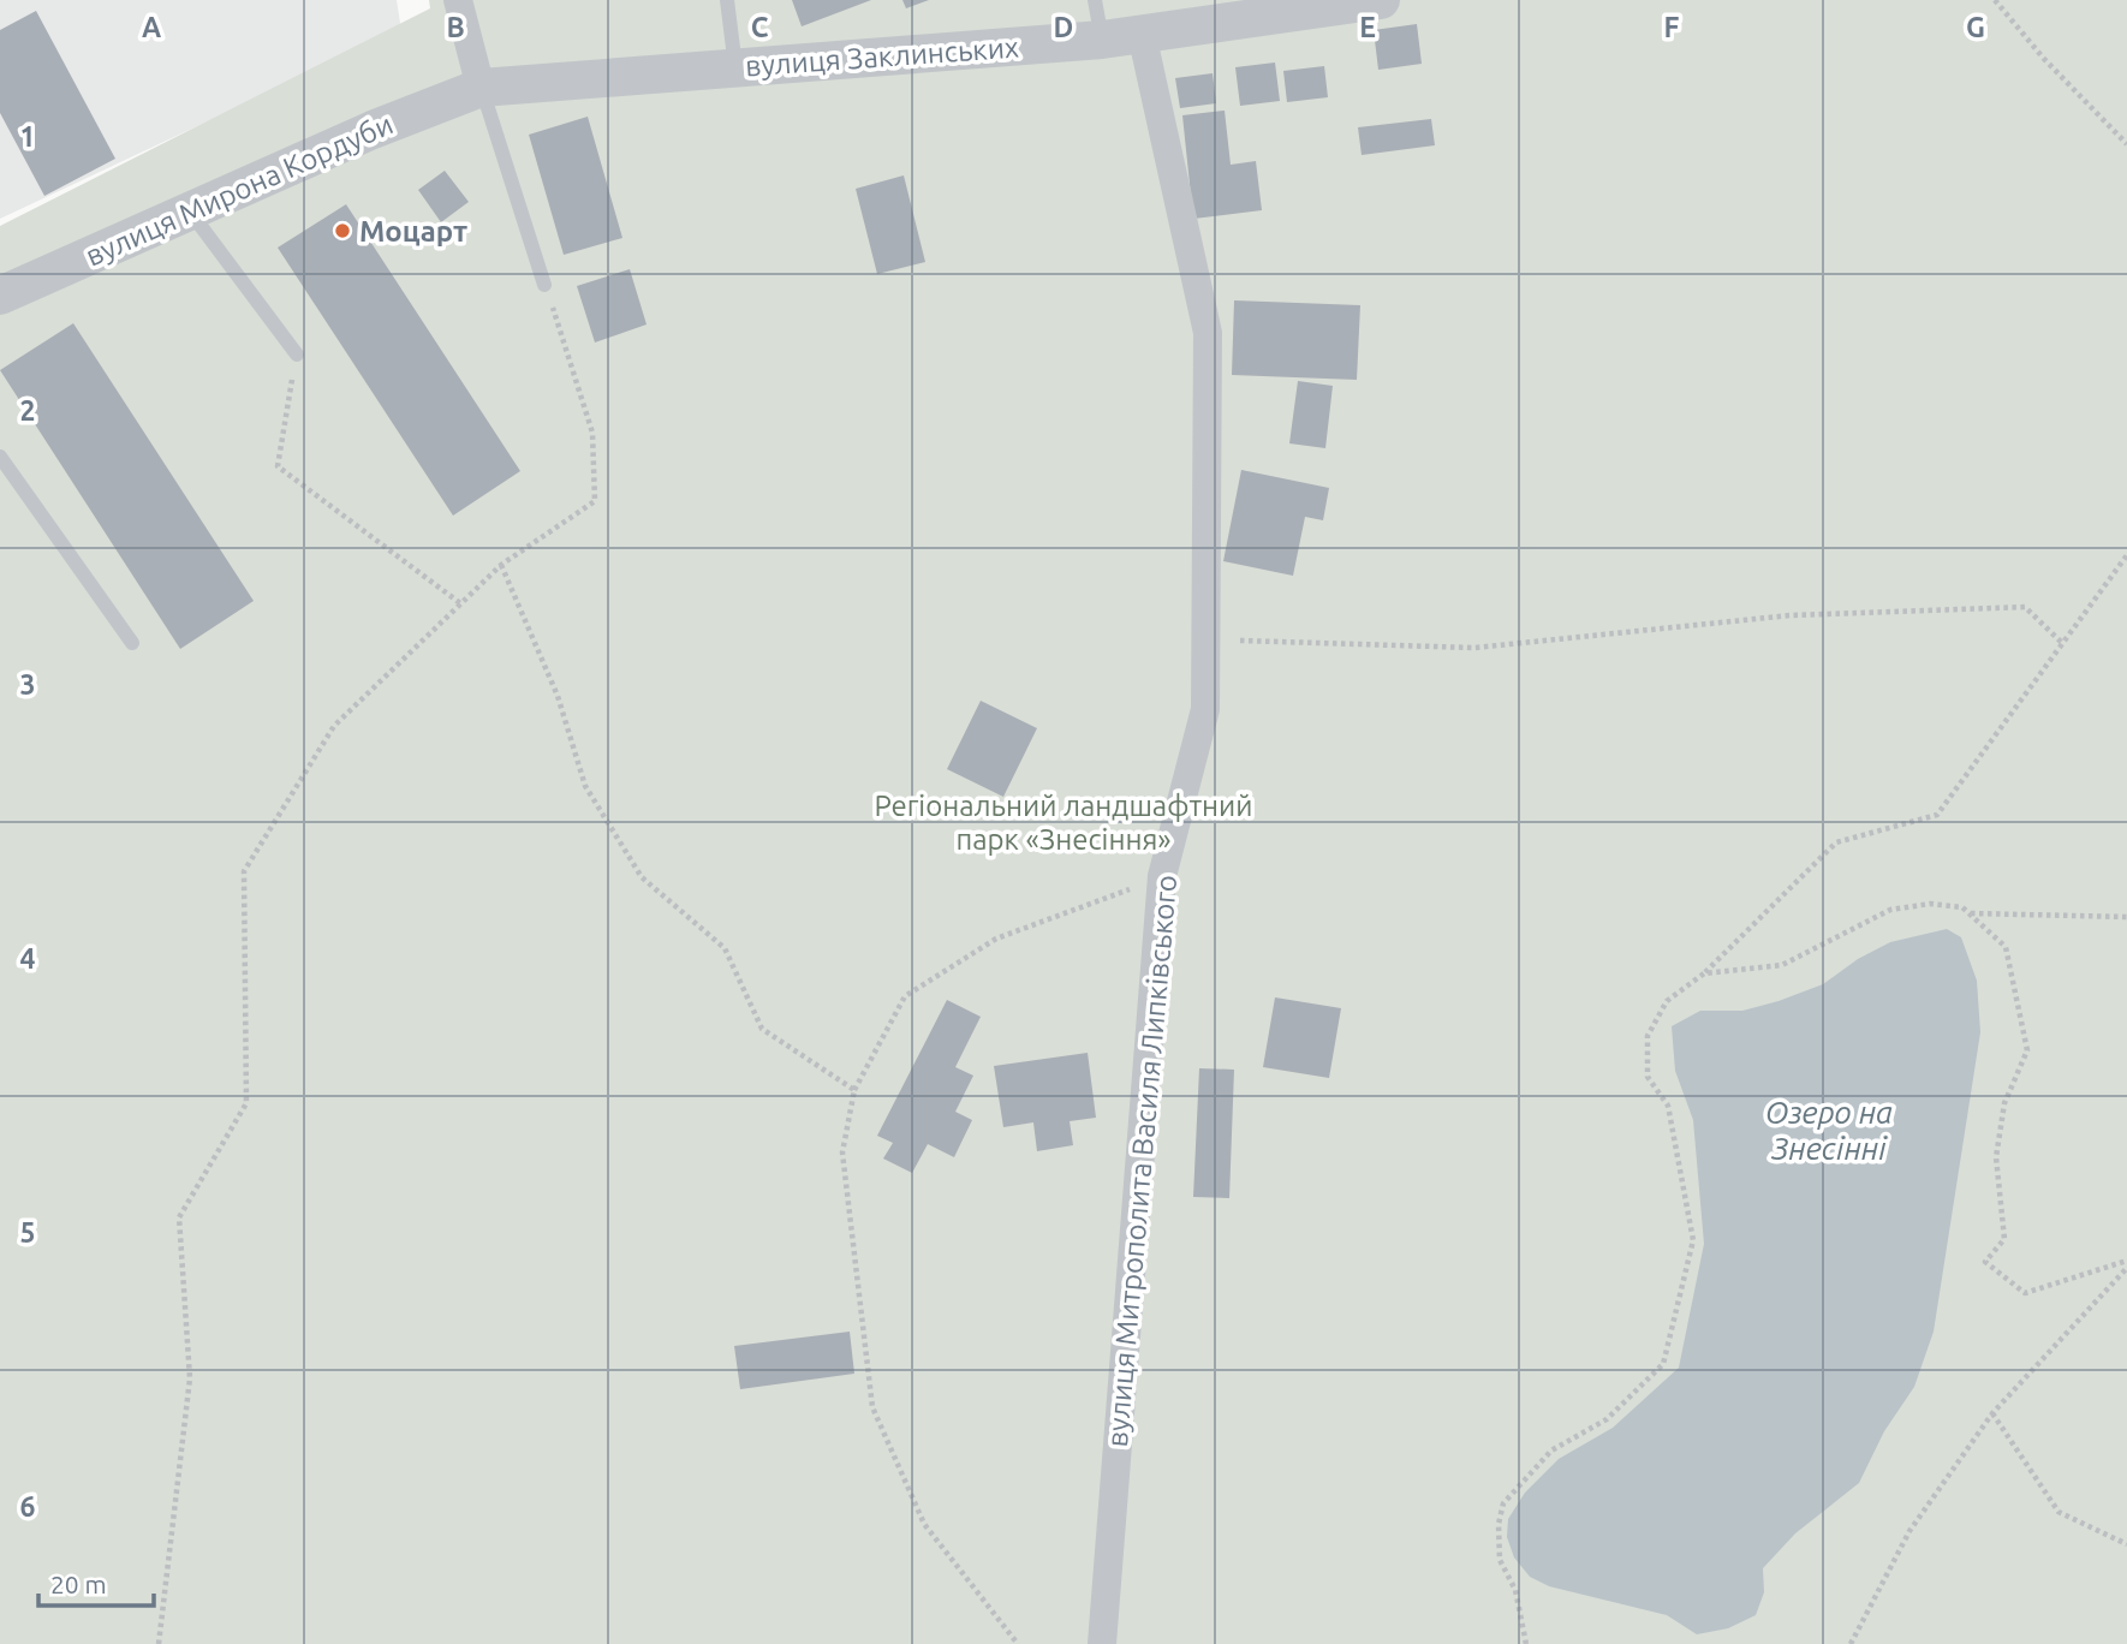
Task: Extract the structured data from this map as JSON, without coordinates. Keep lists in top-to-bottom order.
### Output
{
  "streets": {
    "street": ["вулиця Заклинських", "вулиця Мирона Кордуби", "вулиця Митрополита Василя Липківського"]
  },
  "crossings": [
    ["вулиця Заклинських", "вулиця Мирона Кордуби"],
    ["вулиця Заклинських", "вулиця Митрополита Василя Липківського"]
  ],
  "water": ["Озеро на Знесінні"],
  "parks": ["Регіональний ландшафтний парк «Знесіння»"],
  "places": ["Моцарт"],
  "scale_bar": "20 m",
  "grid": {
    "columns": [
      "A",
      "B",
      "C",
      "D",
      "E",
      "F",
      "G"
    ],
    "rows": [
      "1",
      "2",
      "3",
      "4",
      "5",
      "6"
    ]
  }
}
